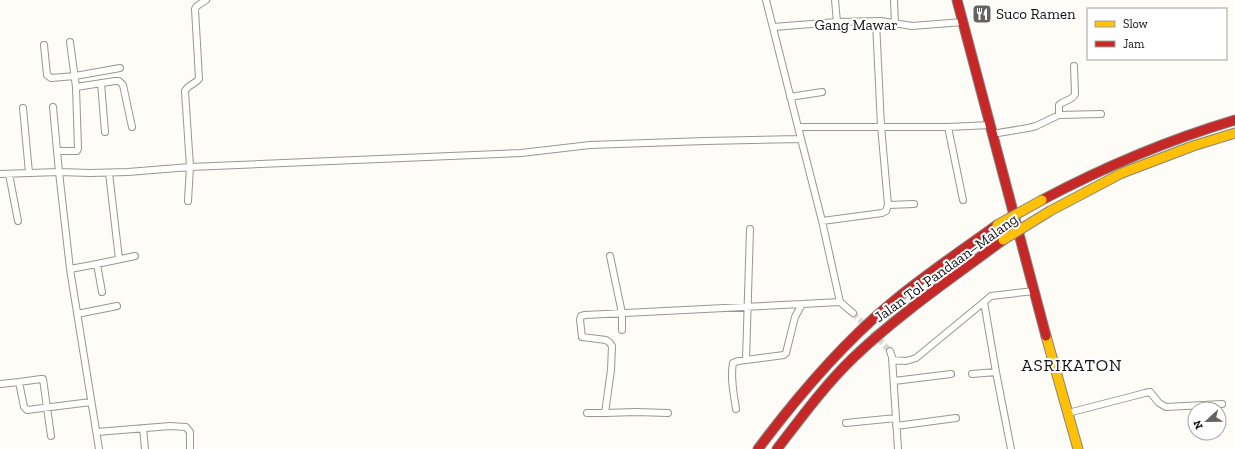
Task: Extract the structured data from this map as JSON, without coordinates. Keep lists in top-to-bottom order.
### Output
{
  "streets": {
    "main road": ["Jalan Tol Pandaan–Malang"],
    "street": ["Gang Mawar"]
  },
  "districts": ["ASRIKATON"],
  "places": {
    "restaurant": ["Suco Ramen"]
  },
  "legend": ["Slow", "Jam"],
  "north": "left"
}
